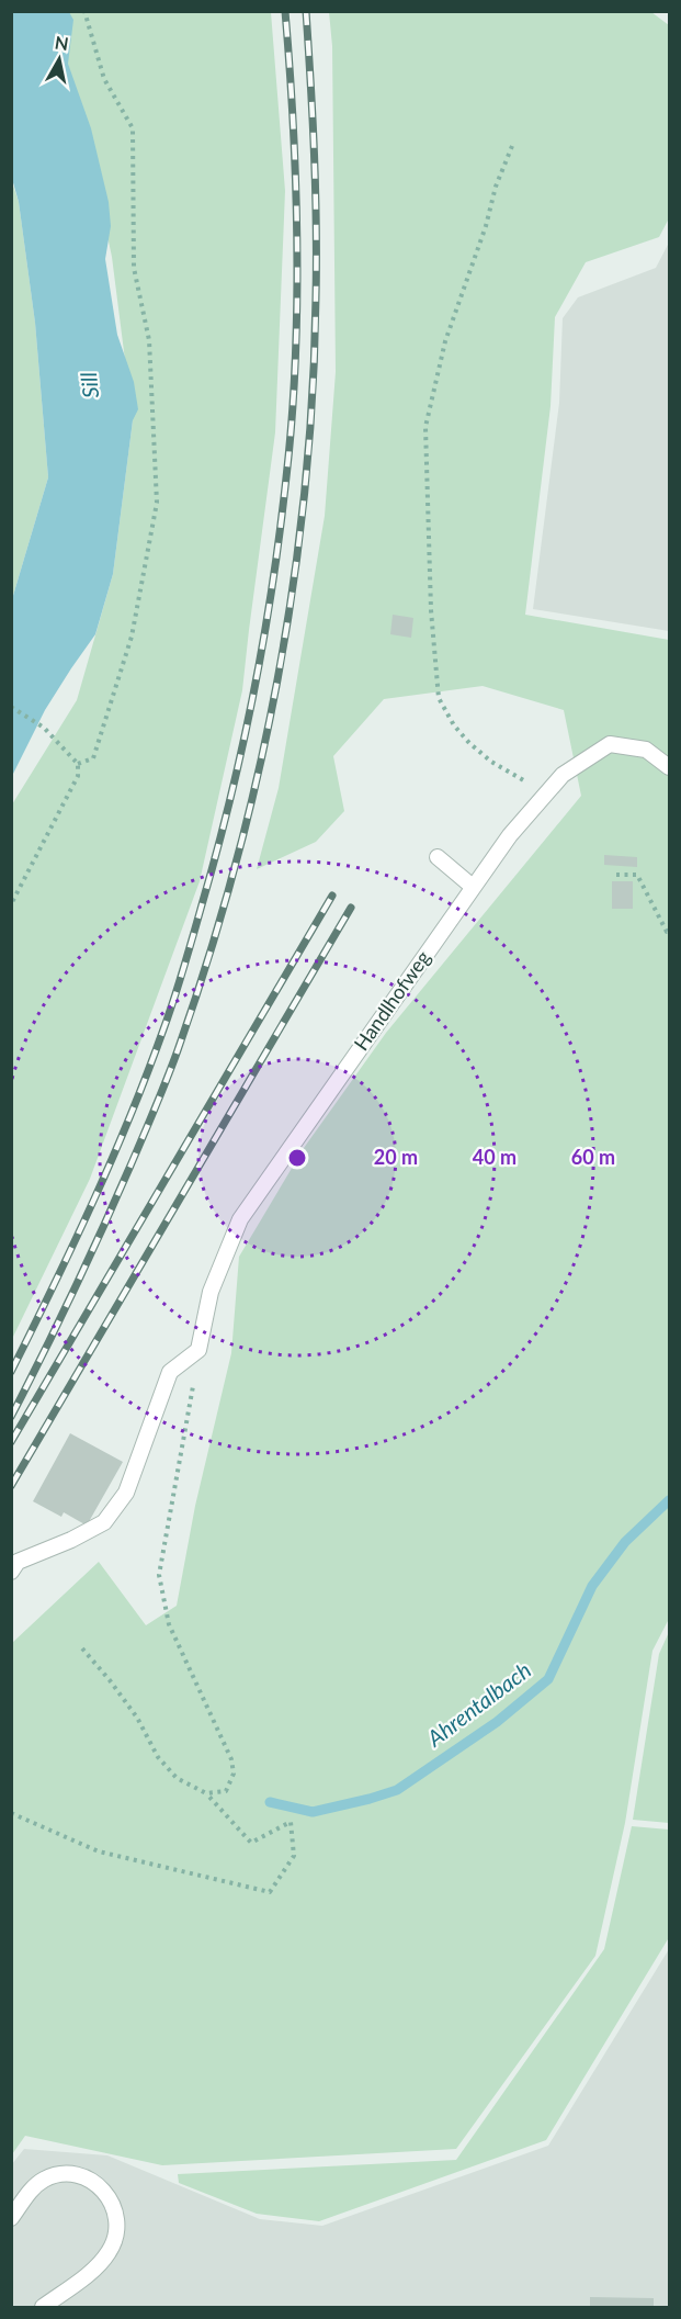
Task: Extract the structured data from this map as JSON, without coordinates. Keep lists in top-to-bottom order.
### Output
{
  "streets": {
    "lane": ["Handlhofweg"]
  },
  "water": ["Sill", "Ahrentalbach"],
  "north": "top",
  "rings": ["20 m", "40 m", "60 m"]
}
